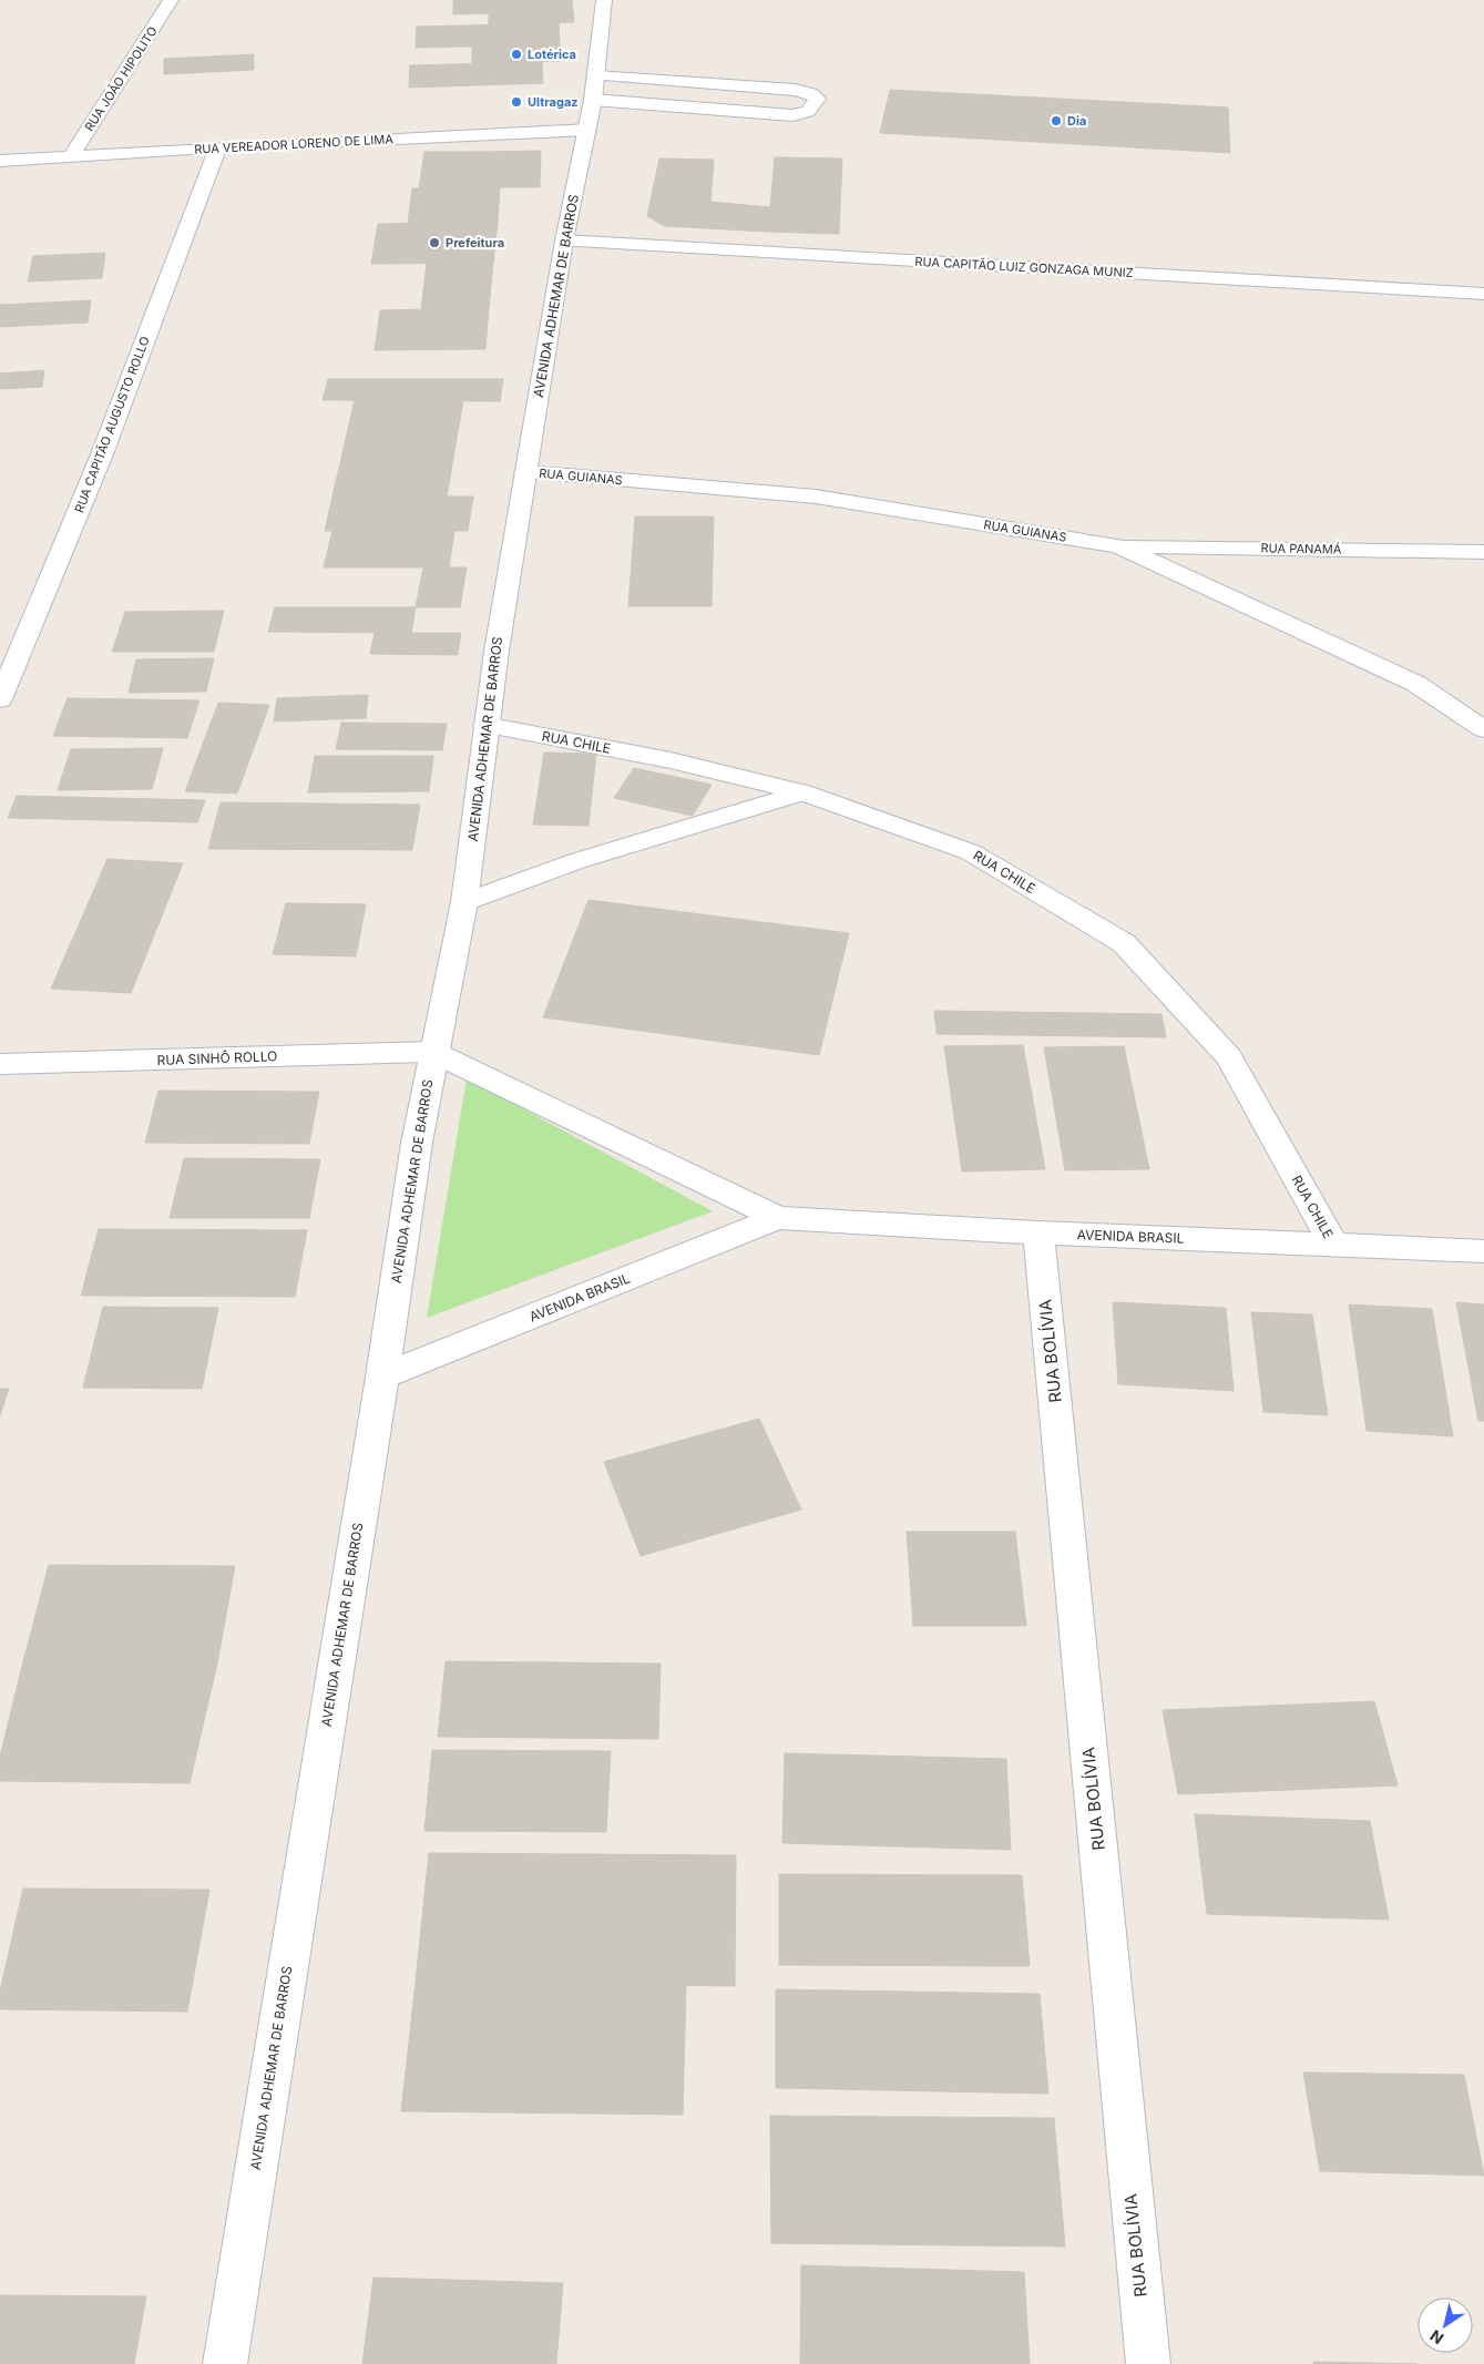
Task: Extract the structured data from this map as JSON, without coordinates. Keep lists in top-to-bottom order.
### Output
{
  "streets": {
    "street": [
      "RUA JOÃO HIPOLITO",
      "RUA VEREADOR LORENO DE LIMA",
      "RUA CAPITÃO LUIZ GONZAGA MUNIZ",
      "AVENIDA ADHEMAR DE BARROS",
      "RUA CAPITÃO AUGUSTO ROLLO",
      "RUA GUIANAS",
      "RUA PANAMÁ",
      "RUA CHILE",
      "RUA SINHÔ ROLLO",
      "AVENIDA BRASIL",
      "RUA BOLÍVIA"
    ]
  },
  "crossings": [
    ["RUA JOÃO HIPOLITO", "RUA VEREADOR LORENO DE LIMA"],
    ["RUA VEREADOR LORENO DE LIMA", "AVENIDA ADHEMAR DE BARROS"],
    ["RUA VEREADOR LORENO DE LIMA", "RUA CAPITÃO AUGUSTO ROLLO"],
    ["RUA CAPITÃO LUIZ GONZAGA MUNIZ", "AVENIDA ADHEMAR DE BARROS"],
    ["AVENIDA ADHEMAR DE BARROS", "RUA GUIANAS"],
    ["AVENIDA ADHEMAR DE BARROS", "RUA CHILE"],
    ["AVENIDA ADHEMAR DE BARROS", "RUA SINHÔ ROLLO"],
    ["AVENIDA ADHEMAR DE BARROS", "AVENIDA BRASIL"],
    ["RUA GUIANAS", "RUA PANAMÁ"],
    ["RUA CHILE", "AVENIDA BRASIL"],
    ["RUA SINHÔ ROLLO", "AVENIDA BRASIL"],
    ["AVENIDA BRASIL", "RUA BOLÍVIA"]
  ],
  "places": [
    "Lotérica",
    "Ultragaz",
    "Dia",
    "Prefeitura"
  ],
  "north": "bottom left"
}
